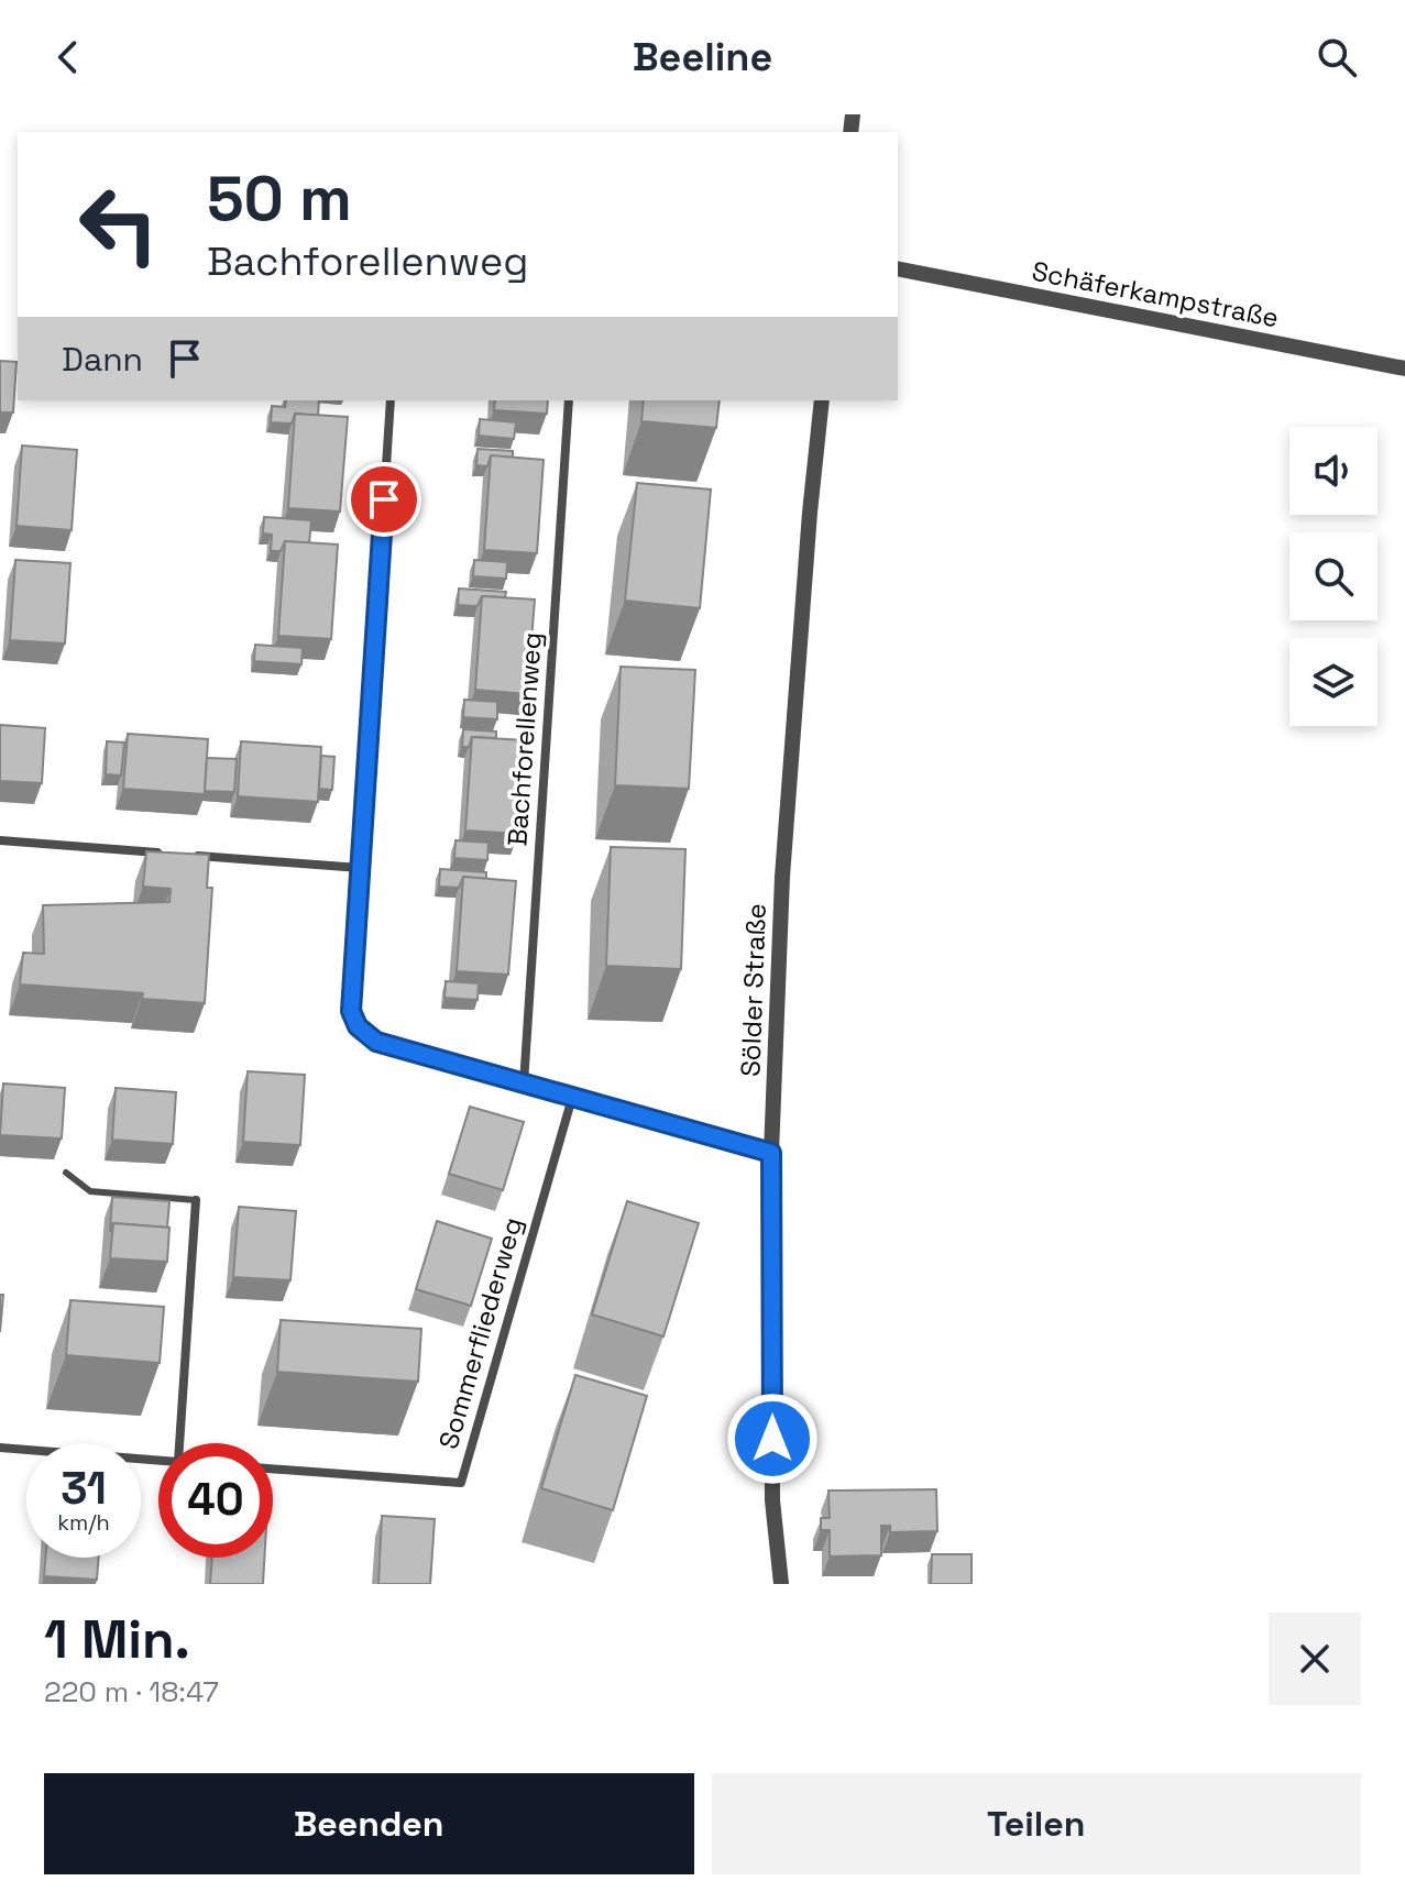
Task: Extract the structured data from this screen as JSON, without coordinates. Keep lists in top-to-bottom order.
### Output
{
  "streets": {
    "street": [
      "Schäferkampstraße",
      "Bachforellenweg",
      "Sölder Straße",
      "Sommerfliederweg"
    ]
  },
  "page": {
    "header": "Beeline",
    "turn": ["50 m", "Bachforellenweg"],
    "then": "Dann",
    "speed": "31 km/h",
    "limit": "40",
    "heading": ["1 Min.", "220 m · 18:47"],
    "buttons": ["Beenden", "Teilen"]
  }
}
